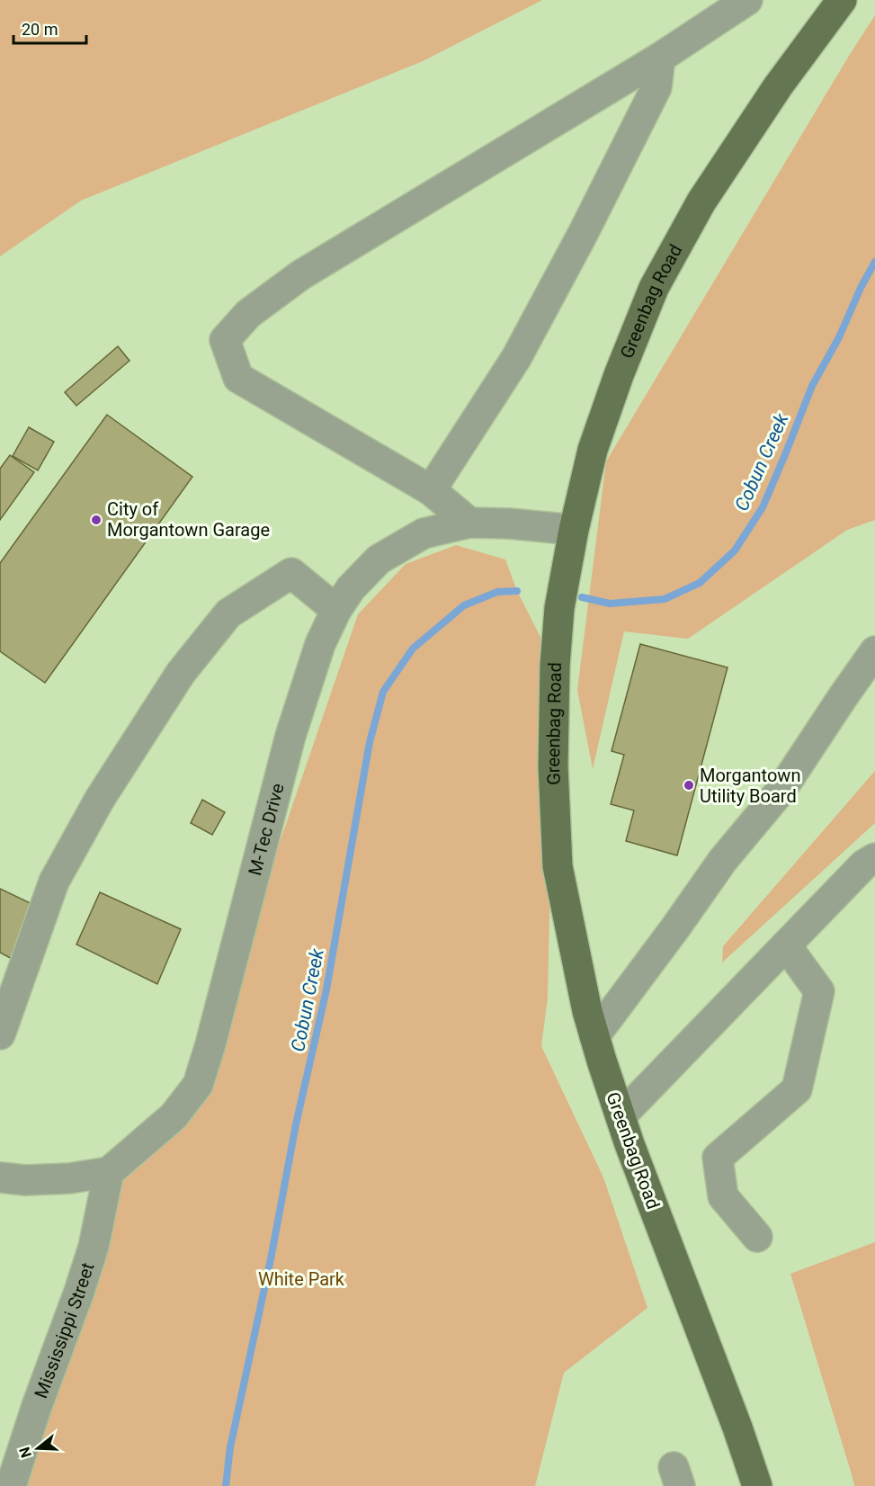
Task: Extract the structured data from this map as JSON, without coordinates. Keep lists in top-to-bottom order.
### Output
{
  "streets": {
    "main road": ["Greenbag Road"],
    "street": ["M-Tec Drive", "Mississippi Street"]
  },
  "crossings": [
    ["Greenbag Road", "M-Tec Drive"],
    ["M-Tec Drive", "Mississippi Street"]
  ],
  "water": ["Cobun Creek"],
  "parks": ["White Park"],
  "places": ["City of Morgantown Garage", "Morgantown Utility Board"],
  "scale_bar": "20 m",
  "north": "left"
}
